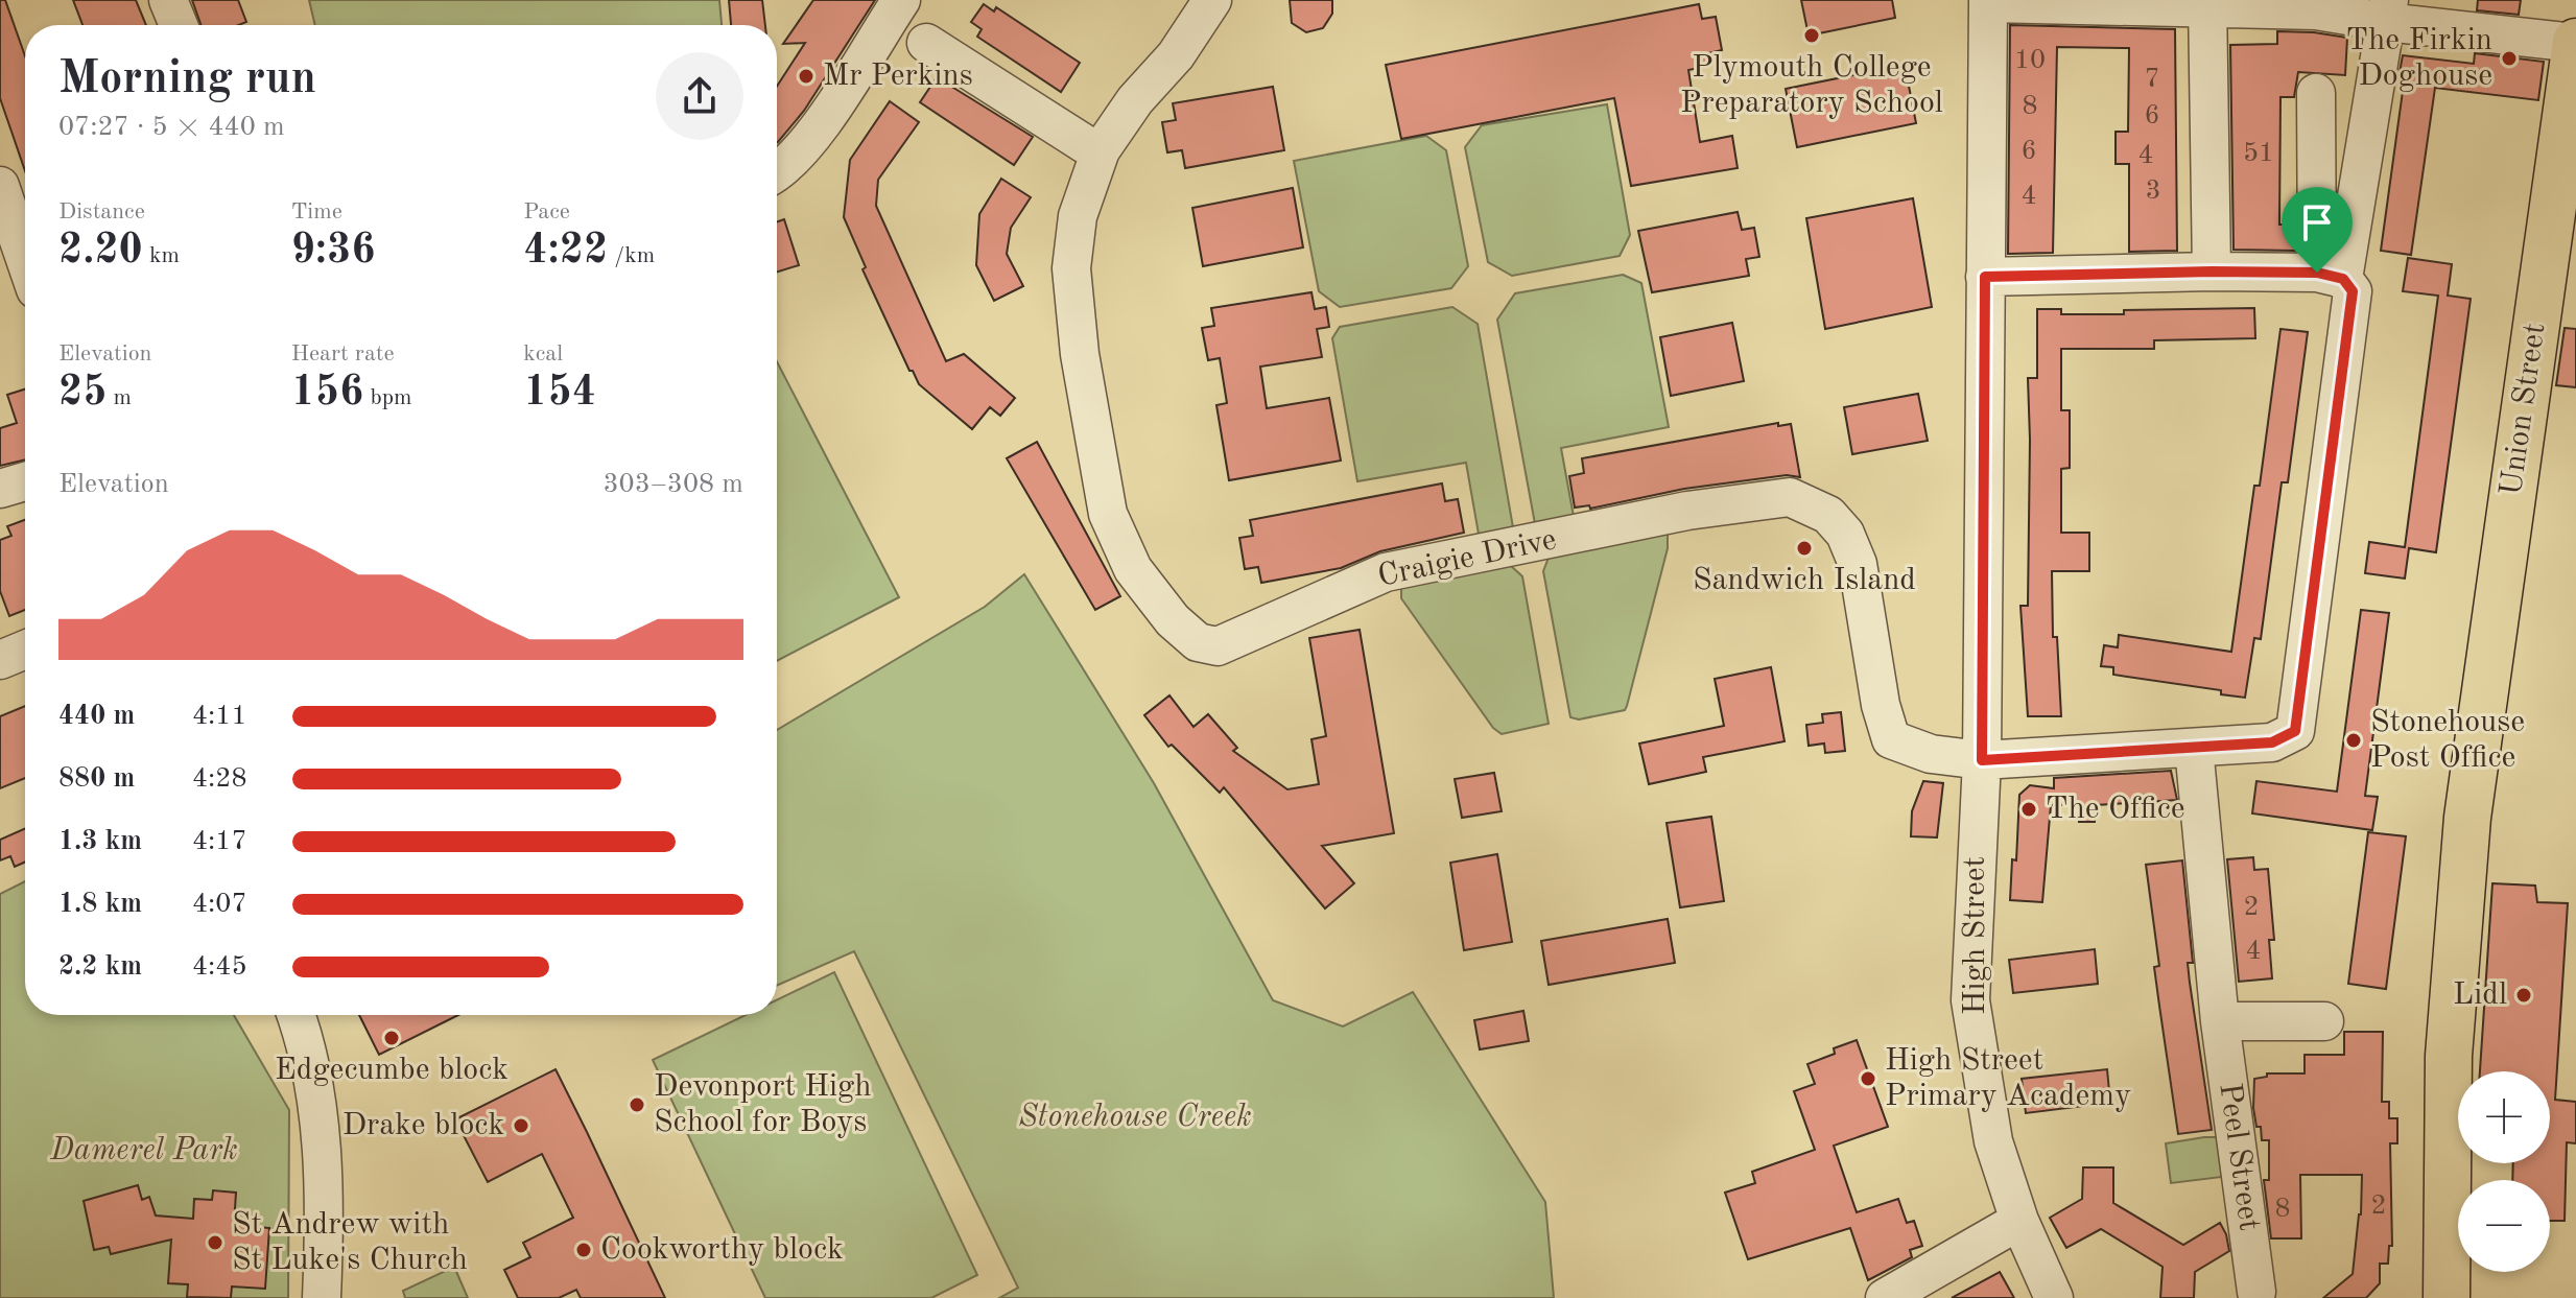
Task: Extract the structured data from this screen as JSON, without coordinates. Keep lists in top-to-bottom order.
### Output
{
  "streets": {
    "main road": ["Union Street"],
    "street": ["Craigie Drive", "High Street", "Peel Street"]
  },
  "crossings": [
    ["Craigie Drive", "High Street"]
  ],
  "parks": ["Stonehouse Creek", "Damerel Park"],
  "places": [
    "Plymouth College Preparatory School",
    "The Firkin Doghouse",
    "Mr Perkins",
    "Sandwich Island",
    "Stonehouse Post Office",
    "The Office",
    "Lidl",
    "Edgecumbe block",
    "High Street Primary Academy",
    "Devonport High School for Boys",
    "Drake block",
    "St Andrew with St Luke's Church",
    "Cookworthy block"
  ],
  "house_numbers": [
    "10",
    "7",
    "8",
    "6",
    "6",
    "51",
    "4",
    "3",
    "4",
    "2",
    "4",
    "2",
    "8"
  ],
  "page": {
    "heading": ["Morning run", "07:27 · 5 × 440 m"],
    "stats": [
      ["Distance", "2.20 km"],
      ["Time", "9:36"],
      ["Pace", "4:22 /km"],
      ["Elevation", "25 m"],
      ["Heart rate", "156 bpm"],
      ["kcal", "154"]
    ],
    "chart": ["Elevation", "303–308 m"],
    "list": [
      {
        "name": "440 m",
        "note": "4:11"
      },
      {
        "name": "880 m",
        "note": "4:28"
      },
      {
        "name": "1.3 km",
        "note": "4:17"
      },
      {
        "name": "1.8 km",
        "note": "4:07"
      },
      {
        "name": "2.2 km",
        "note": "4:45"
      }
    ],
    "map_buttons": ["+", "−"]
  }
}
